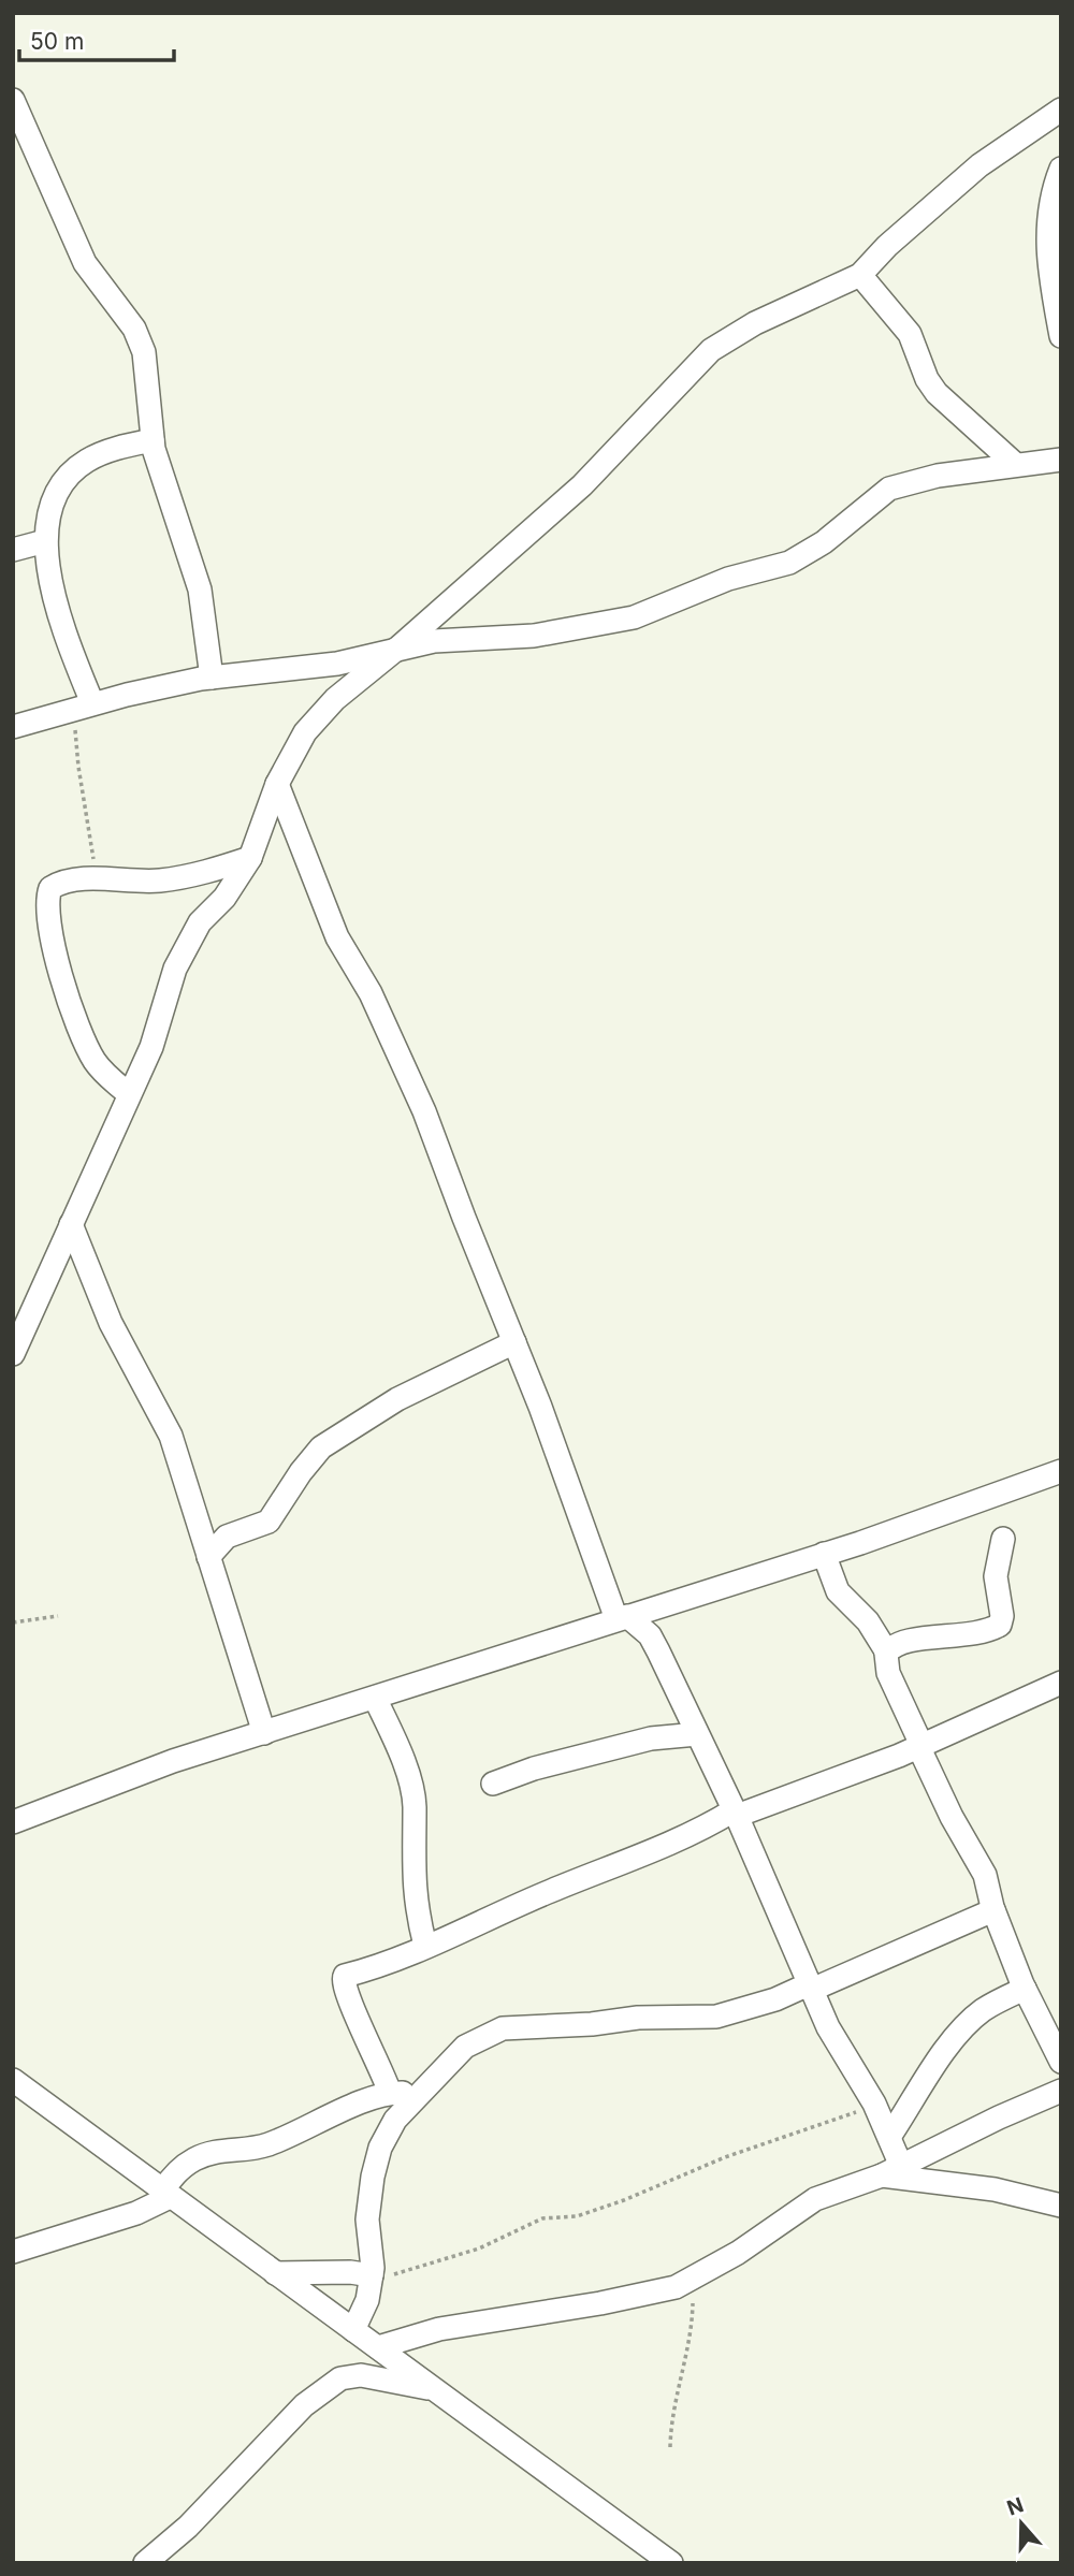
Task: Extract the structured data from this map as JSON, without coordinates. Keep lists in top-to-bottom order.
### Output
{
  "scale_bar": "50 m",
  "north": "top"
}
